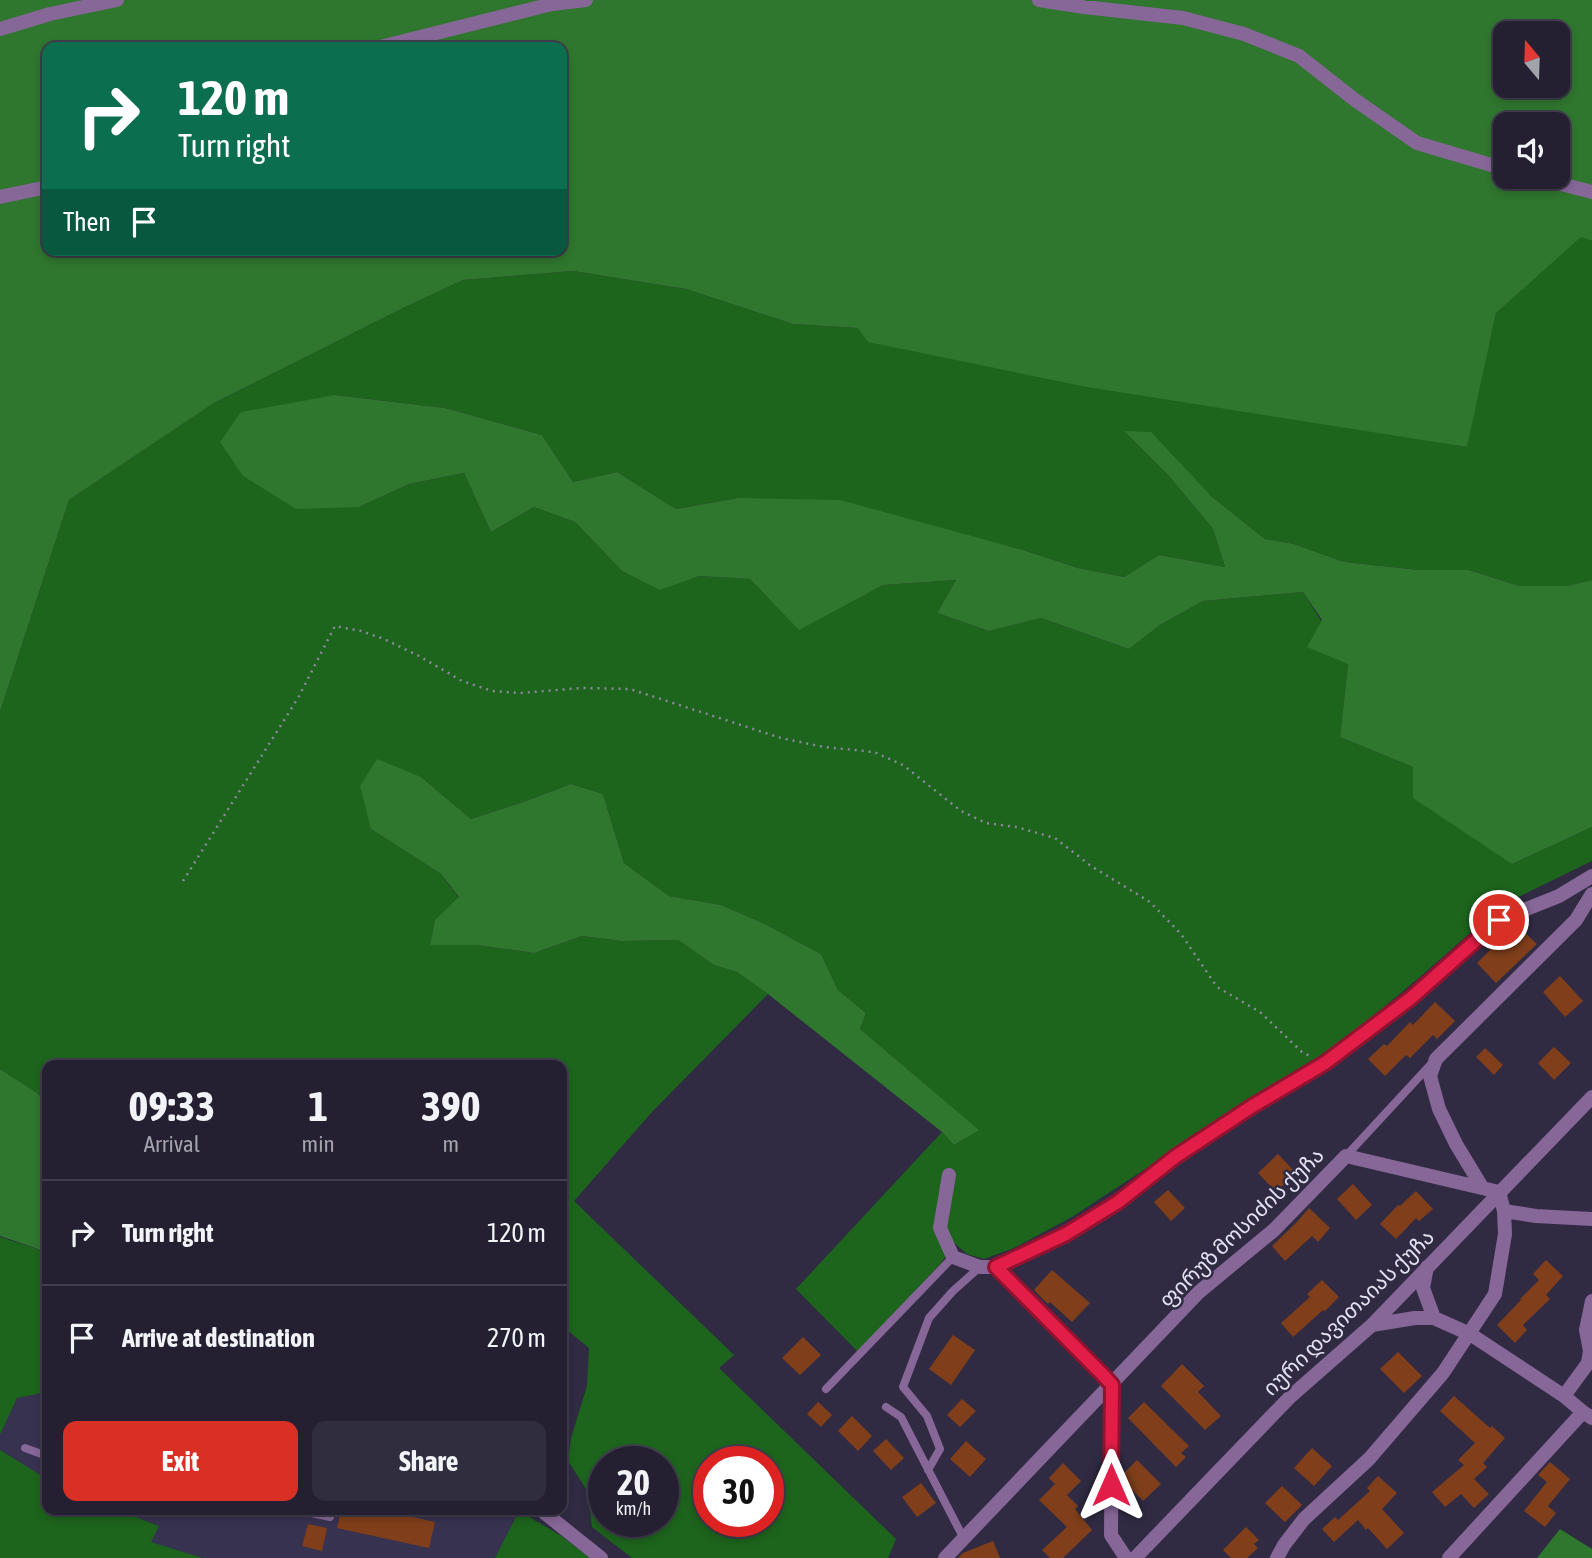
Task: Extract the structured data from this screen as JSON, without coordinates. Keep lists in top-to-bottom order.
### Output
{
  "streets": {
    "street": ["ფირუზ მოსიძის ქუჩა", "იური დავითაიას ქუჩა"]
  },
  "north": "top",
  "page": {
    "turn": ["120 m", "Turn right"],
    "then": "Then",
    "eta": [
      "09:33",
      "Arrival",
      "1",
      "min",
      "390",
      "m"
    ],
    "list": [
      {
        "name": "Turn right",
        "value": "120 m"
      },
      {
        "name": "Arrive at destination",
        "value": "270 m"
      }
    ],
    "buttons": ["Exit", "Share"],
    "speed": "20 km/h",
    "limit": "30"
  }
}
